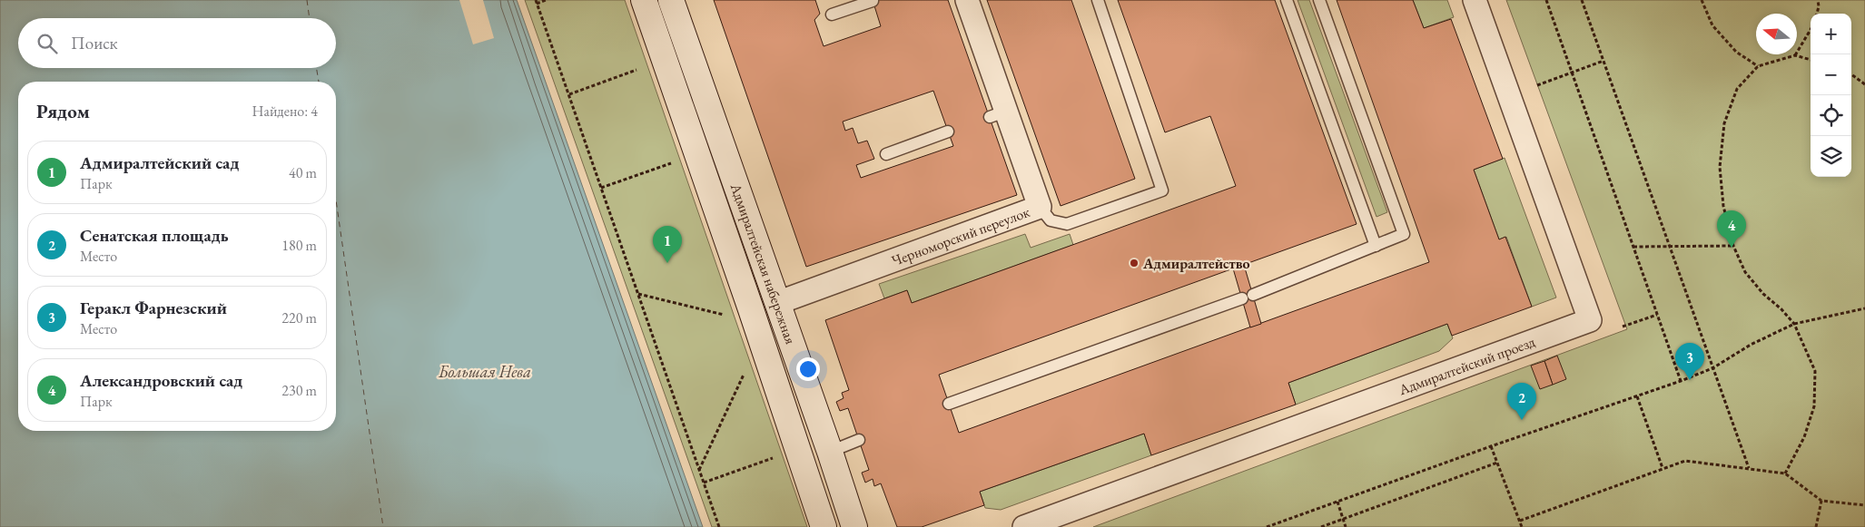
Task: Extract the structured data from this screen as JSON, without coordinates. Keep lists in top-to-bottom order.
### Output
{
  "streets": {
    "main road": ["Адмиралтейская набережная"],
    "street": ["Черноморский переулок", "Адмиралтейский проезд"]
  },
  "crossings": [
    ["Черноморский переулок", "Адмиралтейская набережная"]
  ],
  "water": ["Большая Нева"],
  "places": ["Адмиралтейство"],
  "north": "left",
  "page": {
    "map_buttons": ["+", "−"],
    "search": "Поиск",
    "heading": ["Рядом", "Найдено: 4"],
    "list": [
      {
        "mark": "1",
        "name": "Адмиралтейский сад",
        "note": "Парк",
        "value": "40 m"
      },
      {
        "mark": "2",
        "name": "Сенатская площадь",
        "note": "Место",
        "value": "180 m"
      },
      {
        "mark": "3",
        "name": "Геракл Фарнезский",
        "note": "Место",
        "value": "220 m"
      },
      {
        "mark": "4",
        "name": "Александровский сад",
        "note": "Парк",
        "value": "230 m"
      }
    ],
    "pins": [
      "4",
      "1",
      "3",
      "2"
    ]
  }
}
